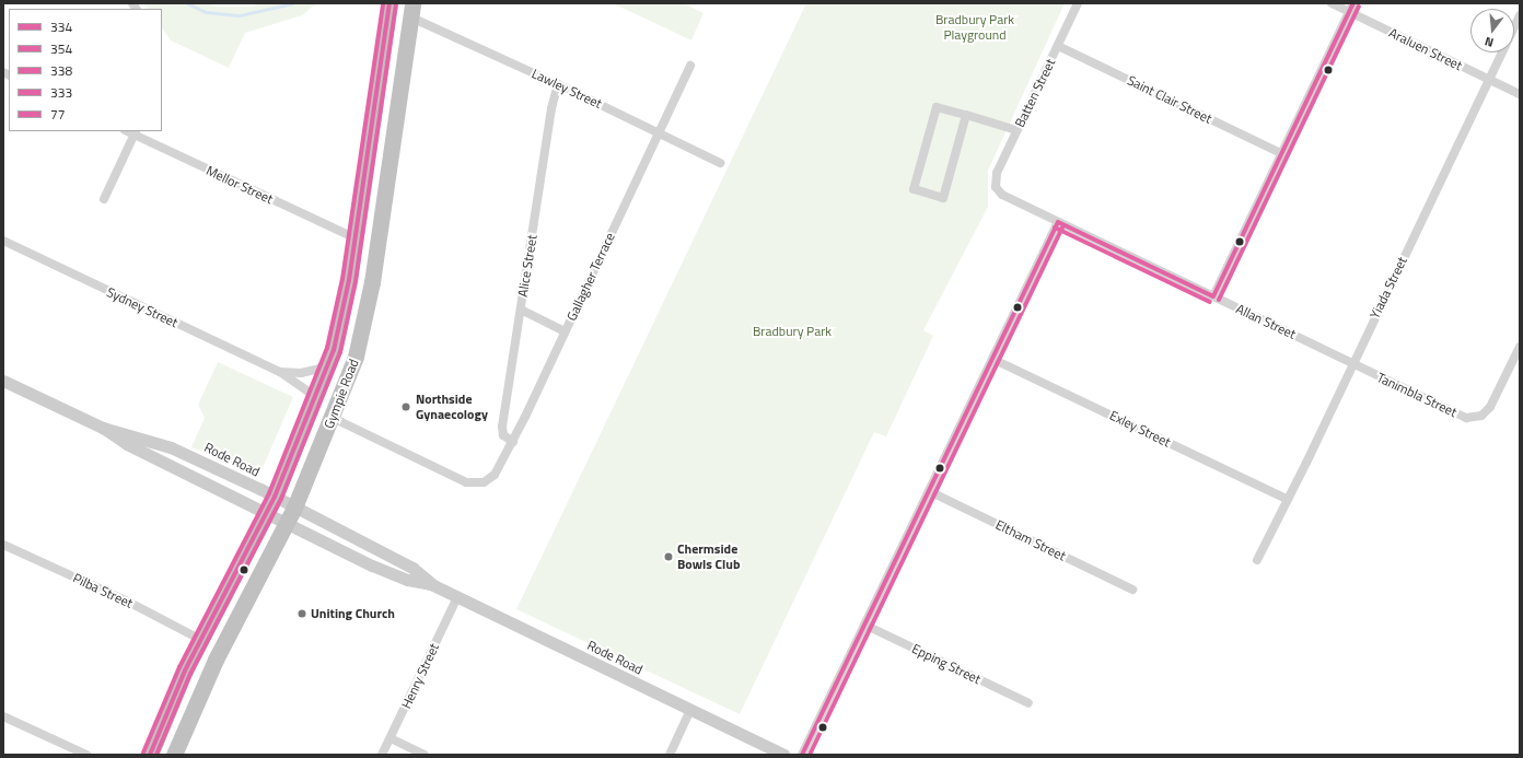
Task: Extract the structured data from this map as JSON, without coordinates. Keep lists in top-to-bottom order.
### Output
{
  "streets": {
    "highway": ["Gympie Road"],
    "main road": ["Rode Road"],
    "street": [
      "Araluen Street",
      "Lawley Street",
      "Batten Street",
      "Saint Clair Street",
      "Mellor Street",
      "Alice Street",
      "Gallagher Terrace",
      "Yiada Street",
      "Sydney Street",
      "Allan Street",
      "Tanimbla Street",
      "Exley Street",
      "Eltham Street",
      "Pilba Street",
      "Epping Street",
      "Henry Street"
    ]
  },
  "crossings": [
    ["Araluen Street", "Yiada Street"],
    ["Lawley Street", "Alice Street"],
    ["Lawley Street", "Gallagher Terrace"],
    ["Lawley Street", "Gympie Road"],
    ["Batten Street", "Saint Clair Street"],
    ["Batten Street", "Allan Street"],
    ["Mellor Street", "Gympie Road"],
    ["Alice Street", "Gallagher Terrace"],
    ["Gallagher Terrace", "Gympie Road"],
    ["Yiada Street", "Allan Street"],
    ["Yiada Street", "Tanimbla Street"],
    ["Yiada Street", "Exley Street"],
    ["Sydney Street", "Gympie Road"],
    ["Allan Street", "Tanimbla Street"],
    ["Gympie Road", "Rode Road"],
    ["Gympie Road", "Pilba Street"],
    ["Rode Road", "Henry Street"]
  ],
  "parks": ["Bradbury Park Playground", "Bradbury Park"],
  "places": ["Northside Gynaecology", "Chermside Bowls Club", "Uniting Church"],
  "lines": [
    "transit line 334",
    "transit line 338",
    "transit line 77",
    "transit line 333",
    "transit line 354"
  ],
  "legend": [
    "334",
    "354",
    "338",
    "333",
    "77"
  ],
  "north": "bottom"
}
